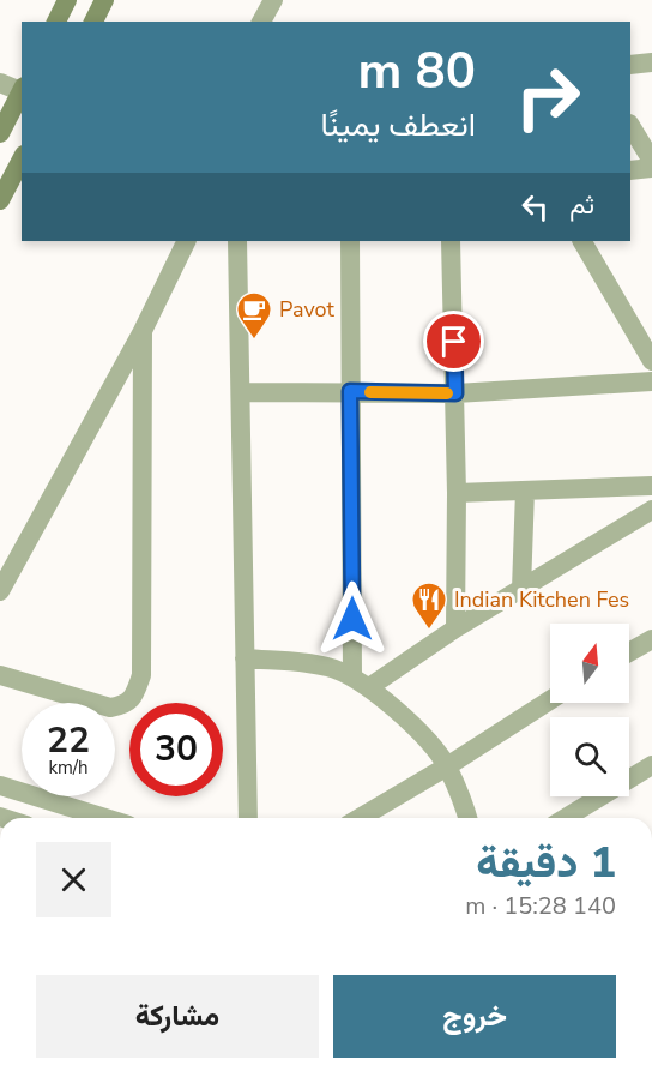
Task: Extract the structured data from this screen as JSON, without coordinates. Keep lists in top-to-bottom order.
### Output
{
  "places": {
    "cafe": ["Pavot"],
    "restaurant": ["Indian Kitchen Fes"]
  },
  "north": "top",
  "page": {
    "turn": ["80 m", "انعطف يمينًا"],
    "then": "ثم",
    "speed": "22 km/h",
    "limit": "30",
    "heading": ["1 دقيقة", "140 m · 15:28"],
    "buttons": ["خروج", "مشاركة"]
  }
}
